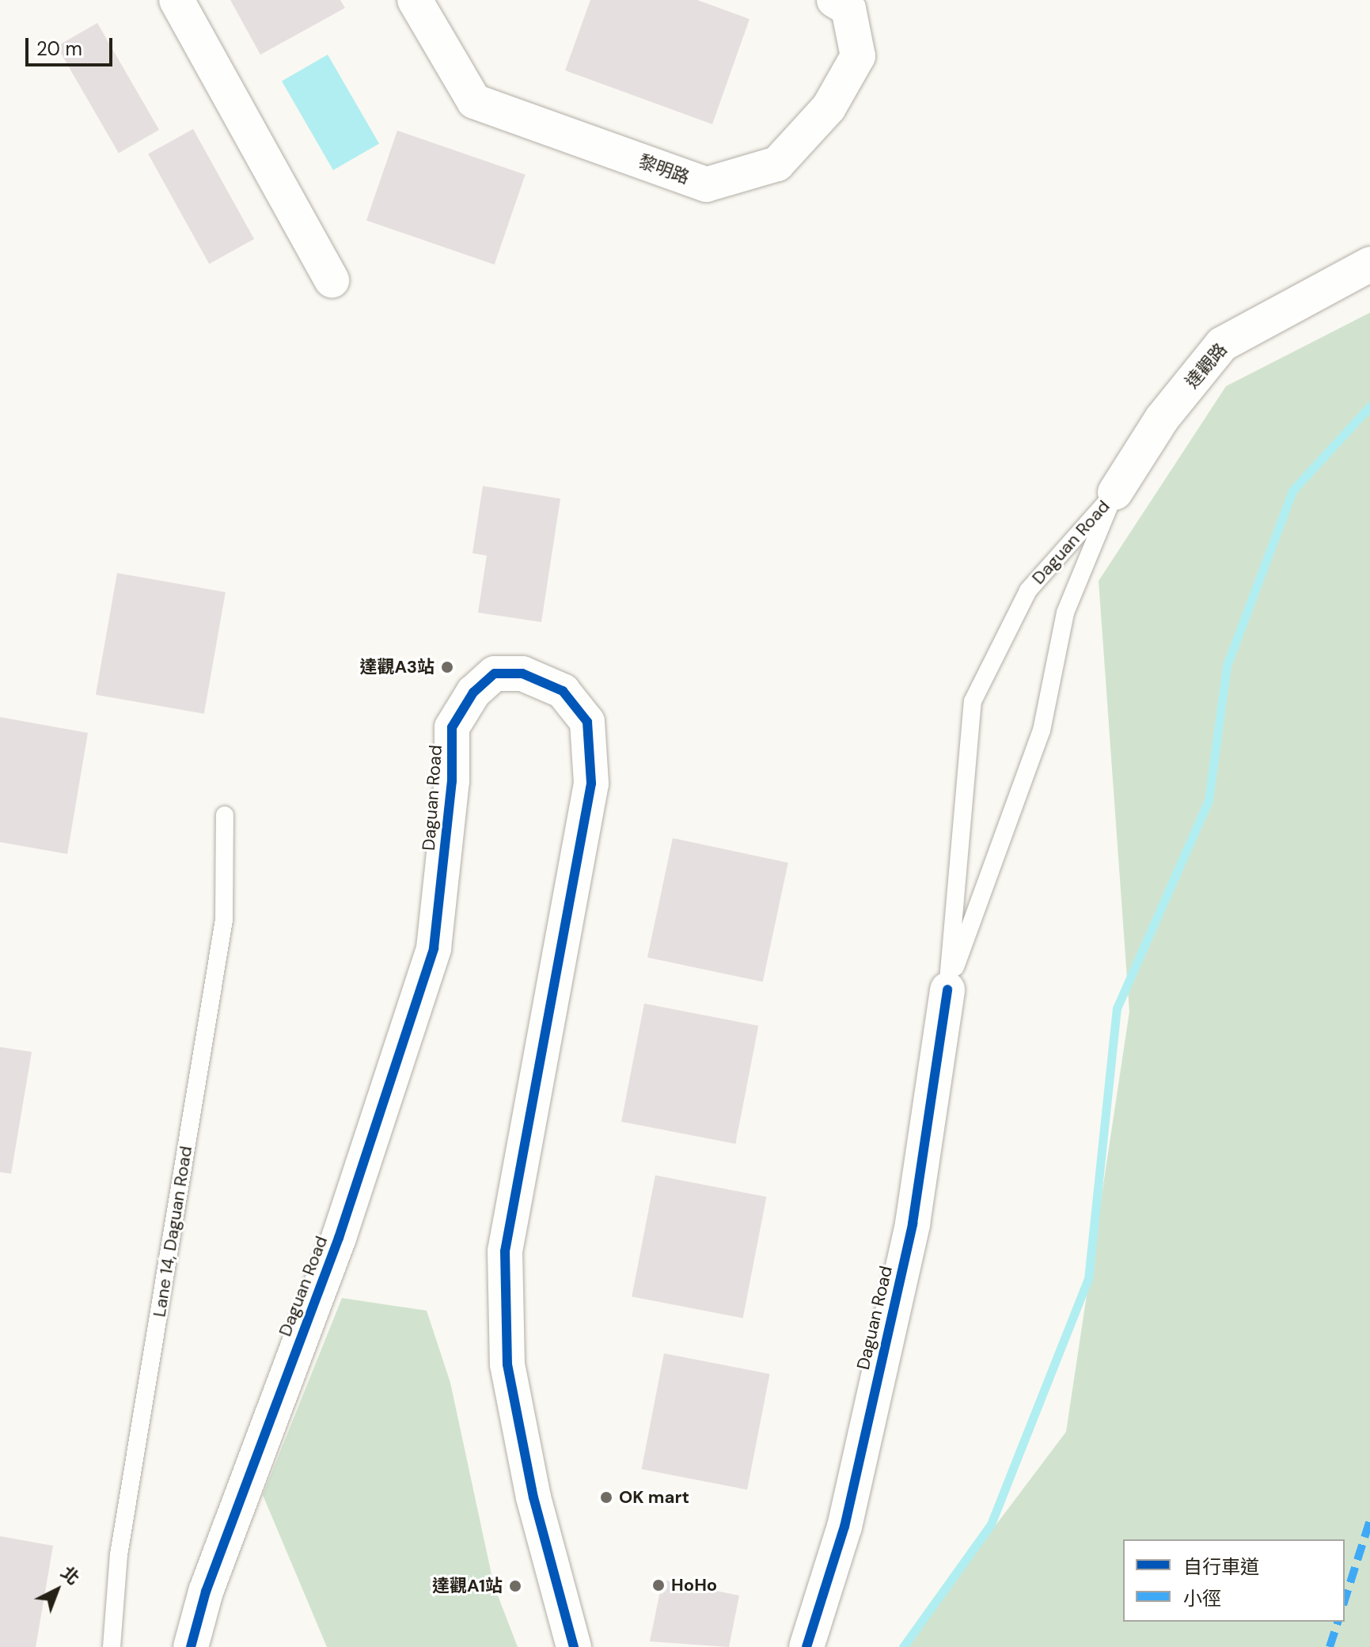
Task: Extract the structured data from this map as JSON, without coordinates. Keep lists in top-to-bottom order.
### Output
{
  "streets": {
    "street": ["黎明路", "達觀路", "Daguan Road"],
    "lane": ["Lane 14, Daguan Road"]
  },
  "crossings": [
    ["達觀路", "Daguan Road"]
  ],
  "places": [
    "達觀A3站",
    "OK mart",
    "HoHo",
    "達觀A1站"
  ],
  "legend": ["自行車道", "小徑"],
  "scale_bar": "20 m",
  "north": "top right"
}
